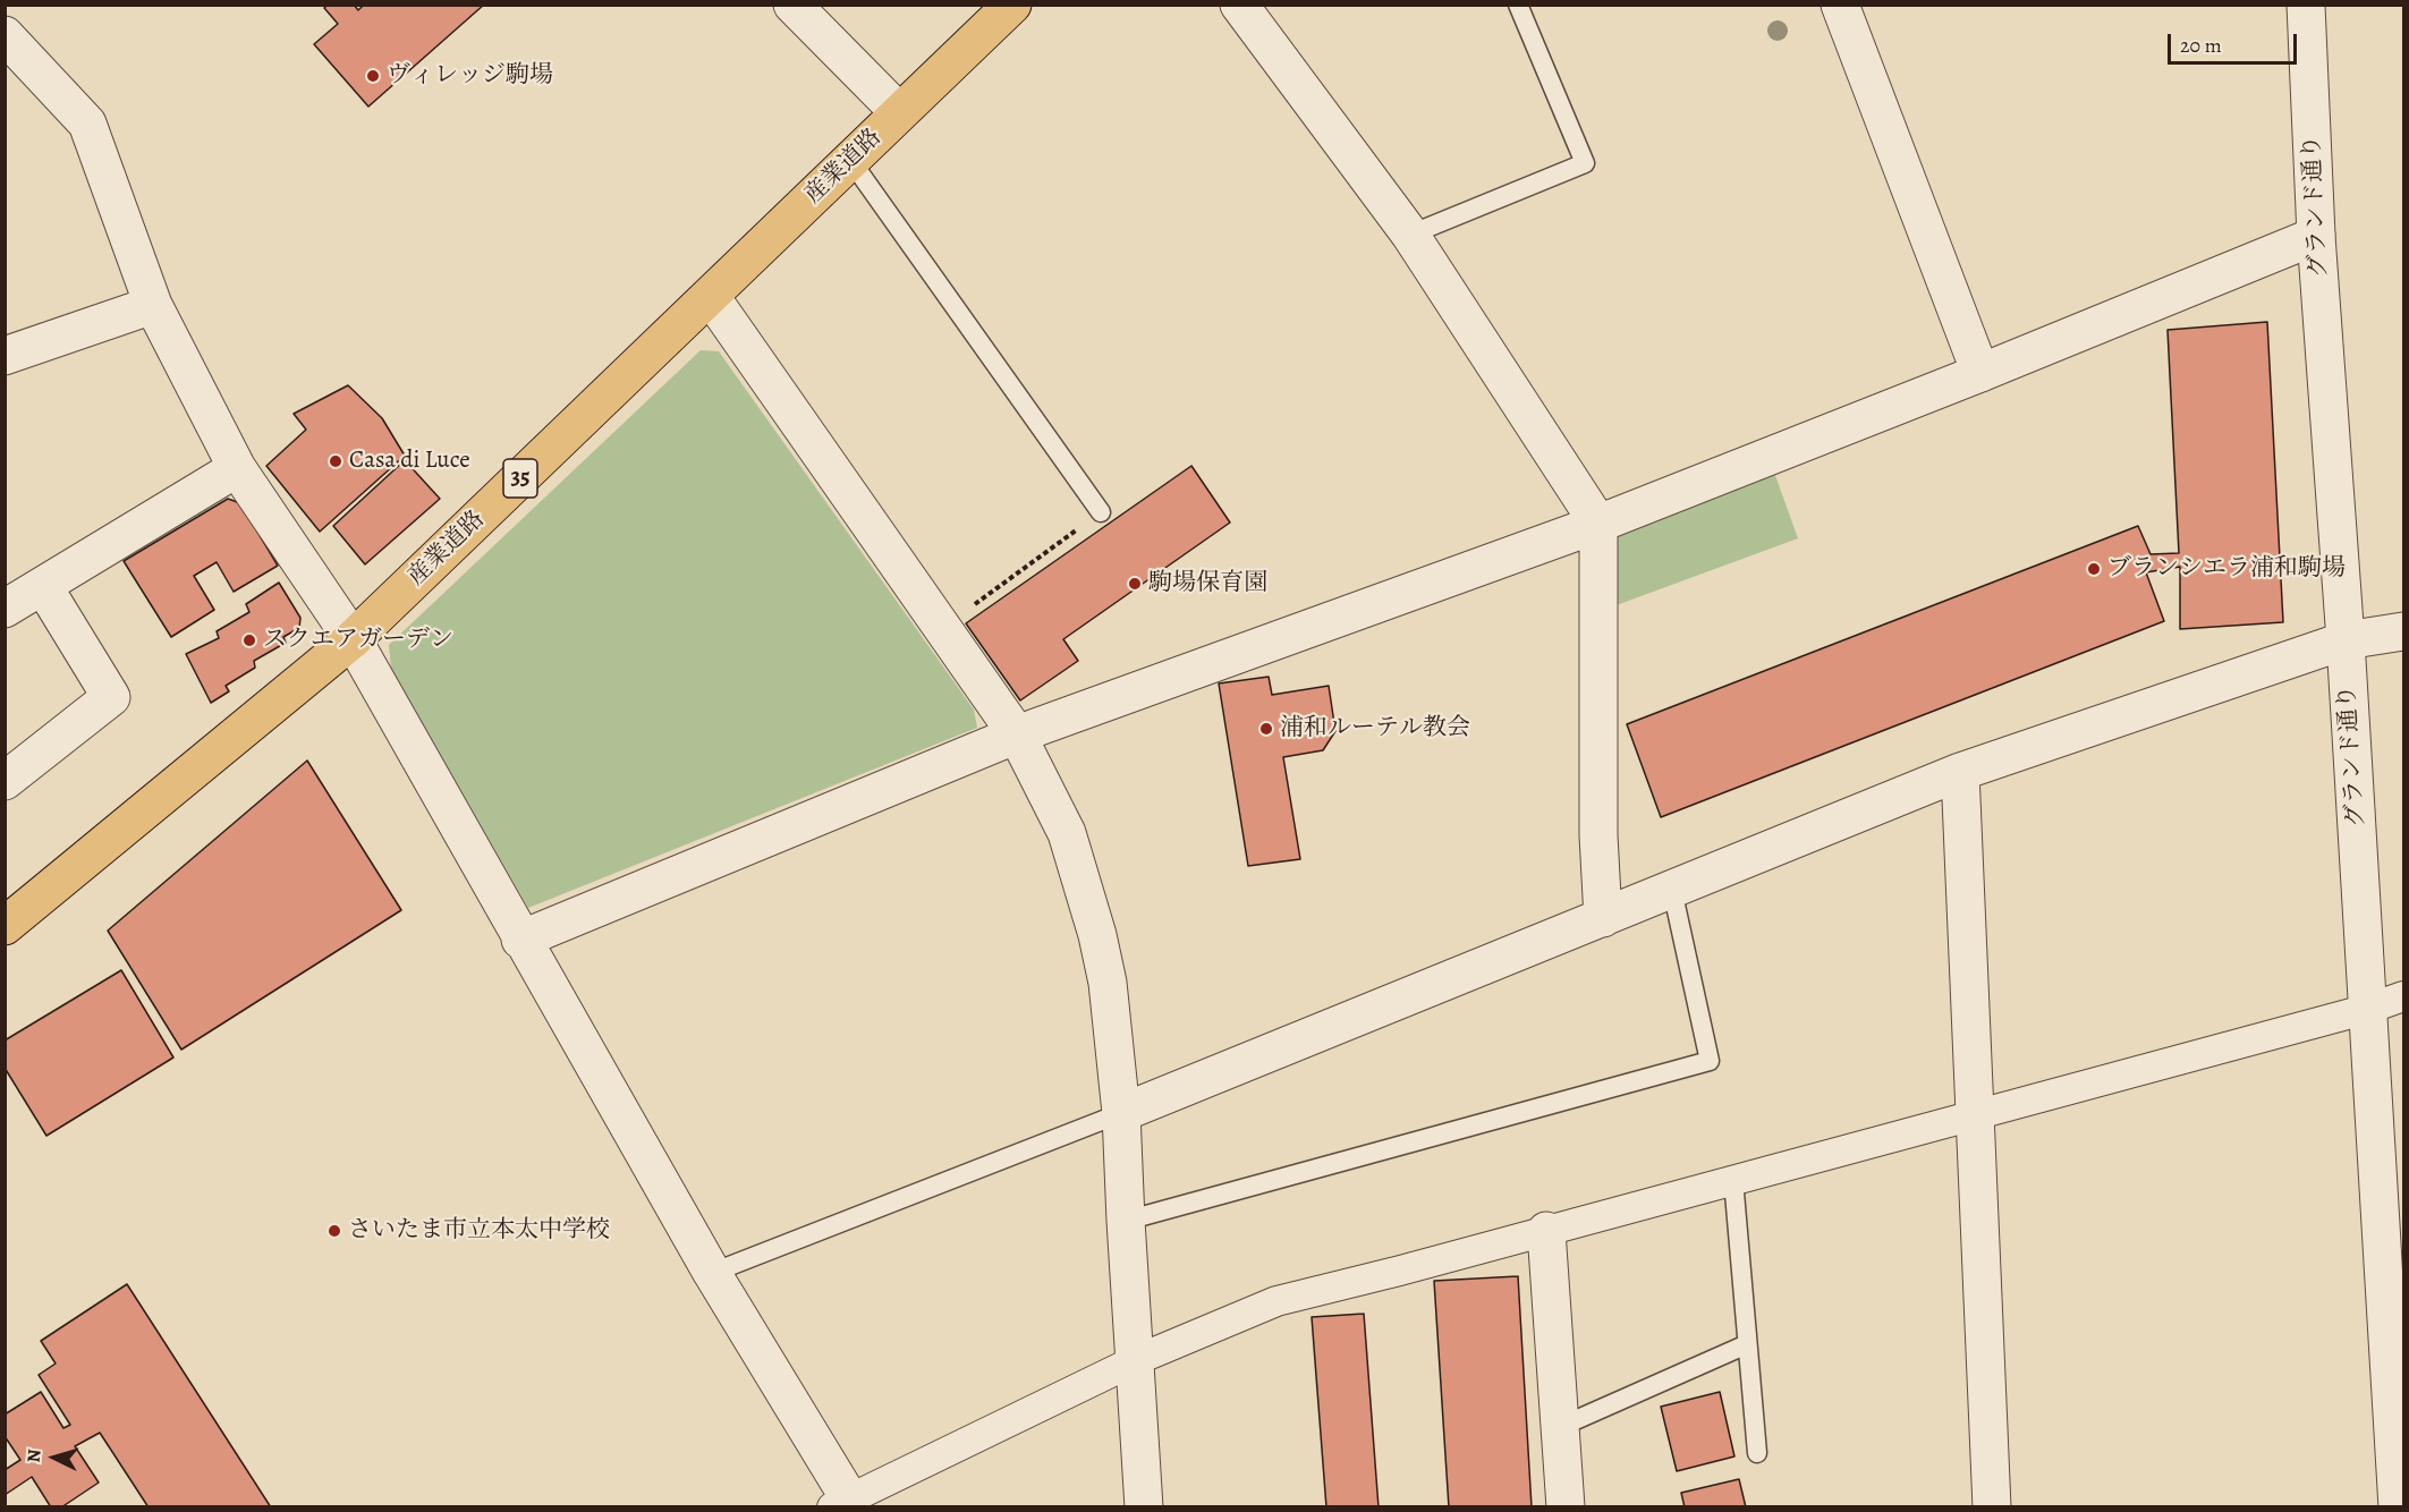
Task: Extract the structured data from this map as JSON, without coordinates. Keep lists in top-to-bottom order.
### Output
{
  "streets": {
    "main road": ["産業道路", "35"],
    "street": ["グランド通り"]
  },
  "places": [
    "ヴィレッジ駒場",
    "Casa di Luce",
    "ブランシエラ浦和駒場",
    "駒場保育園",
    "スクエアガーデン",
    "浦和ルーテル教会",
    "さいたま市立本太中学校"
  ],
  "scale_bar": "20 m",
  "north": "left"
}
